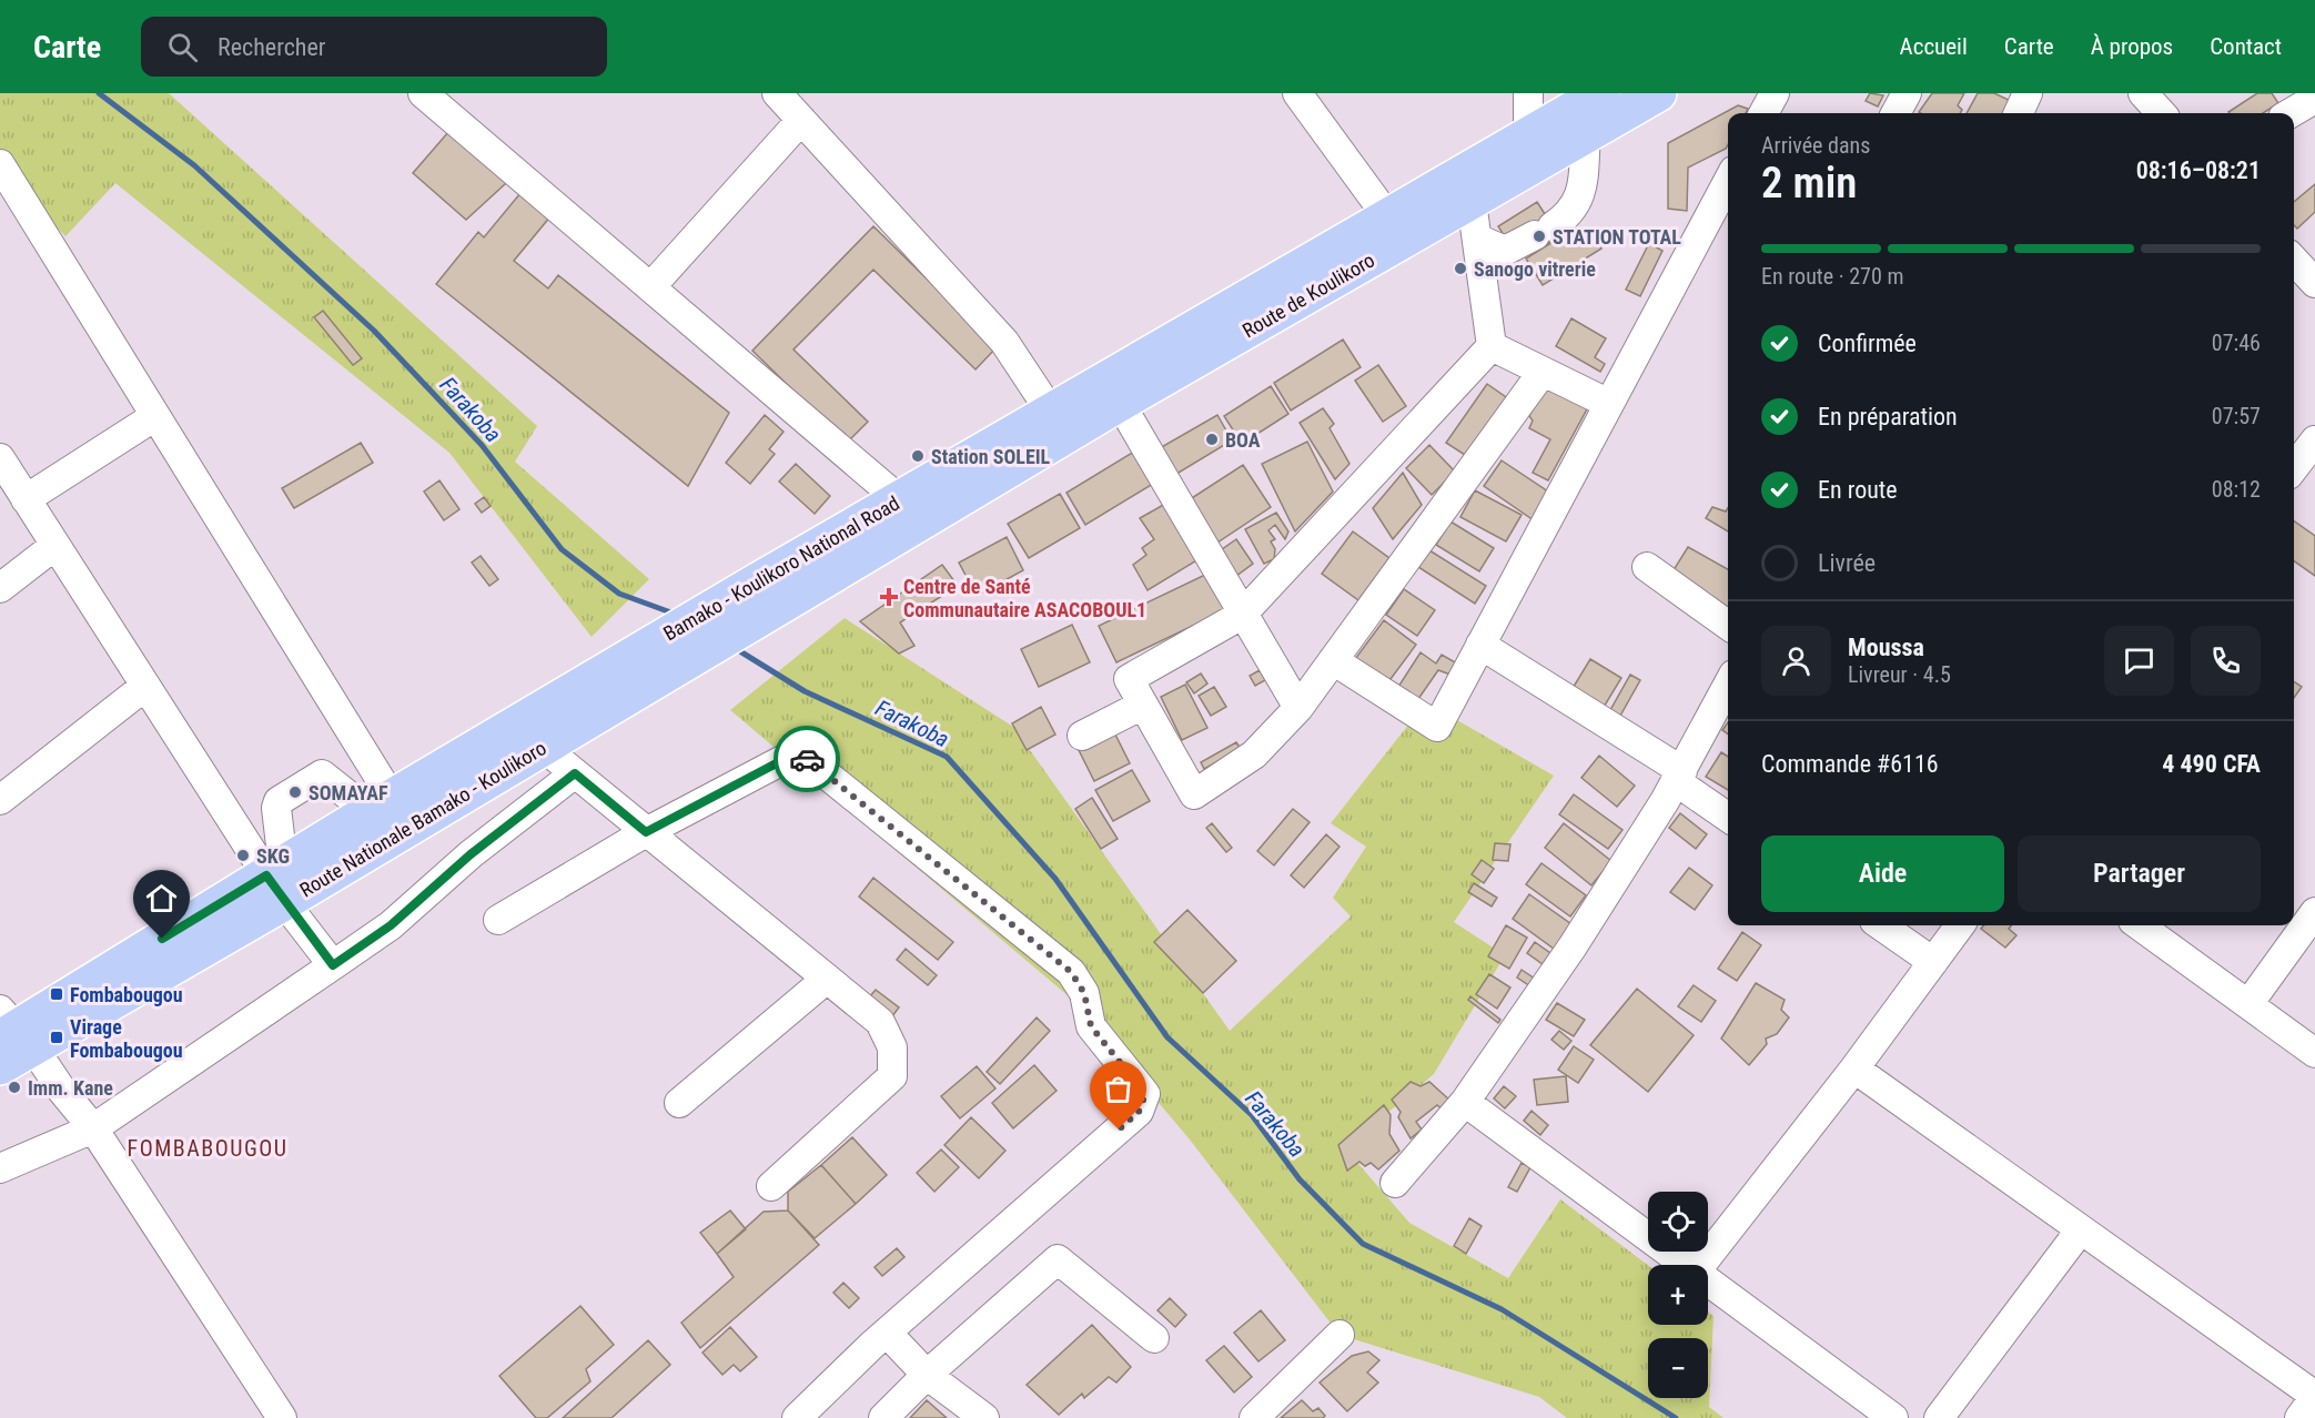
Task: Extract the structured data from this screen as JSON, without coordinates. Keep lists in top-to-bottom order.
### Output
{
  "streets": {
    "main road": ["Route de Koulikoro", "Bamako - Koulikoro National Road", "Route Nationale Bamako - Koulikoro"]
  },
  "crossings": [
    ["Route de Koulikoro", "Bamako - Koulikoro National Road"],
    ["Bamako - Koulikoro National Road", "Route Nationale Bamako - Koulikoro"]
  ],
  "districts": ["FOMBABOUGOU"],
  "water": ["Farakoba"],
  "places": {
    "other": [
      "STATION TOTAL",
      "Sanogo vitrerie",
      "BOA",
      "Station SOLEIL",
      "SOMAYAF",
      "SKG",
      "Imm. Kane"
    ],
    "health": ["Centre de Santé Communautaire ASACOBOUL1"],
    "transit": ["Fombabougou", "Virage Fombabougou"]
  },
  "page": {
    "header": "Carte",
    "search": "Rechercher",
    "nav": [
      "Accueil",
      "Carte",
      "À propos",
      "Contact"
    ],
    "heading": ["2 min", "Arrivée dans", "08:16–08:21"],
    "panel": [
      "Moussa",
      "Livreur · 4.5",
      "Commande #6116",
      "4 490 CFA"
    ],
    "bar": "En route · 270 m",
    "list": [
      ["Confirmée", "07:46"],
      ["En préparation", "07:57"],
      ["En route", "08:12"],
      "Livrée"
    ],
    "buttons": ["Aide", "Partager"],
    "map_buttons": ["+", "−"]
  }
}
